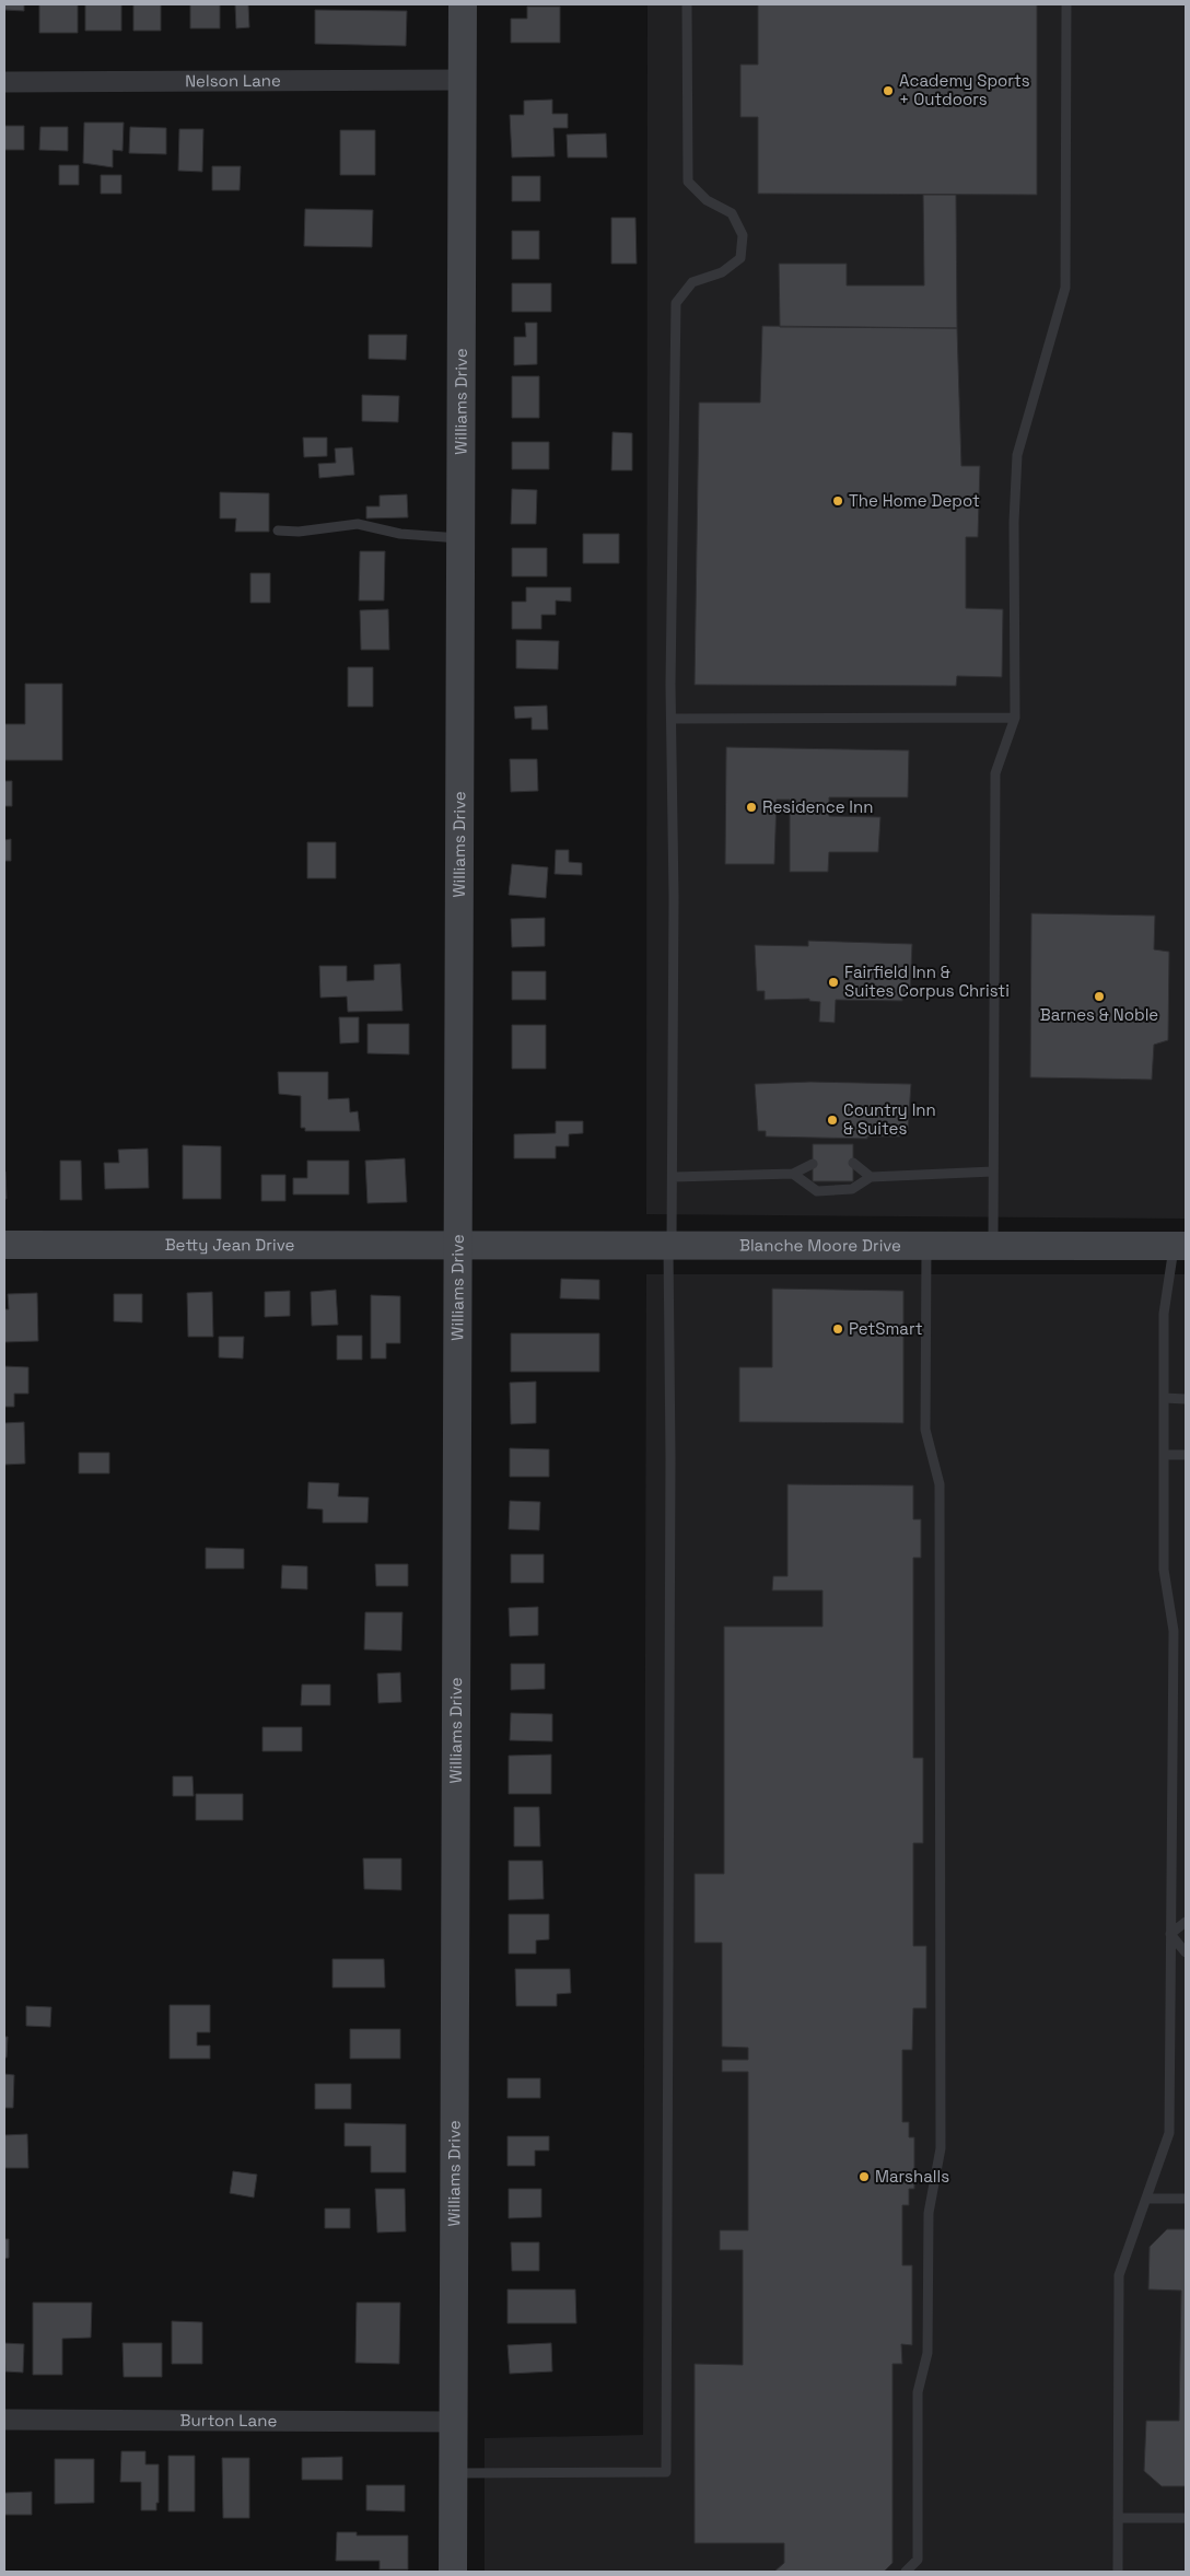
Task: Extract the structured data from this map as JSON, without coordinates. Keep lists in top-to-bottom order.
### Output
{
  "streets": {
    "street": [
      "Nelson Lane",
      "Williams Drive",
      "Blanche Moore Drive",
      "Betty Jean Drive",
      "Burton Lane"
    ]
  },
  "crossings": [
    ["Nelson Lane", "Williams Drive"],
    ["Williams Drive", "Blanche Moore Drive"],
    ["Williams Drive", "Betty Jean Drive"],
    ["Williams Drive", "Burton Lane"],
    ["Blanche Moore Drive", "Betty Jean Drive"]
  ],
  "places": [
    "Academy Sports + Outdoors",
    "The Home Depot",
    "Residence Inn",
    "Fairfield Inn & Suites Corpus Christi",
    "Barnes & Noble",
    "Country Inn & Suites",
    "PetSmart",
    "Marshalls"
  ]
}
